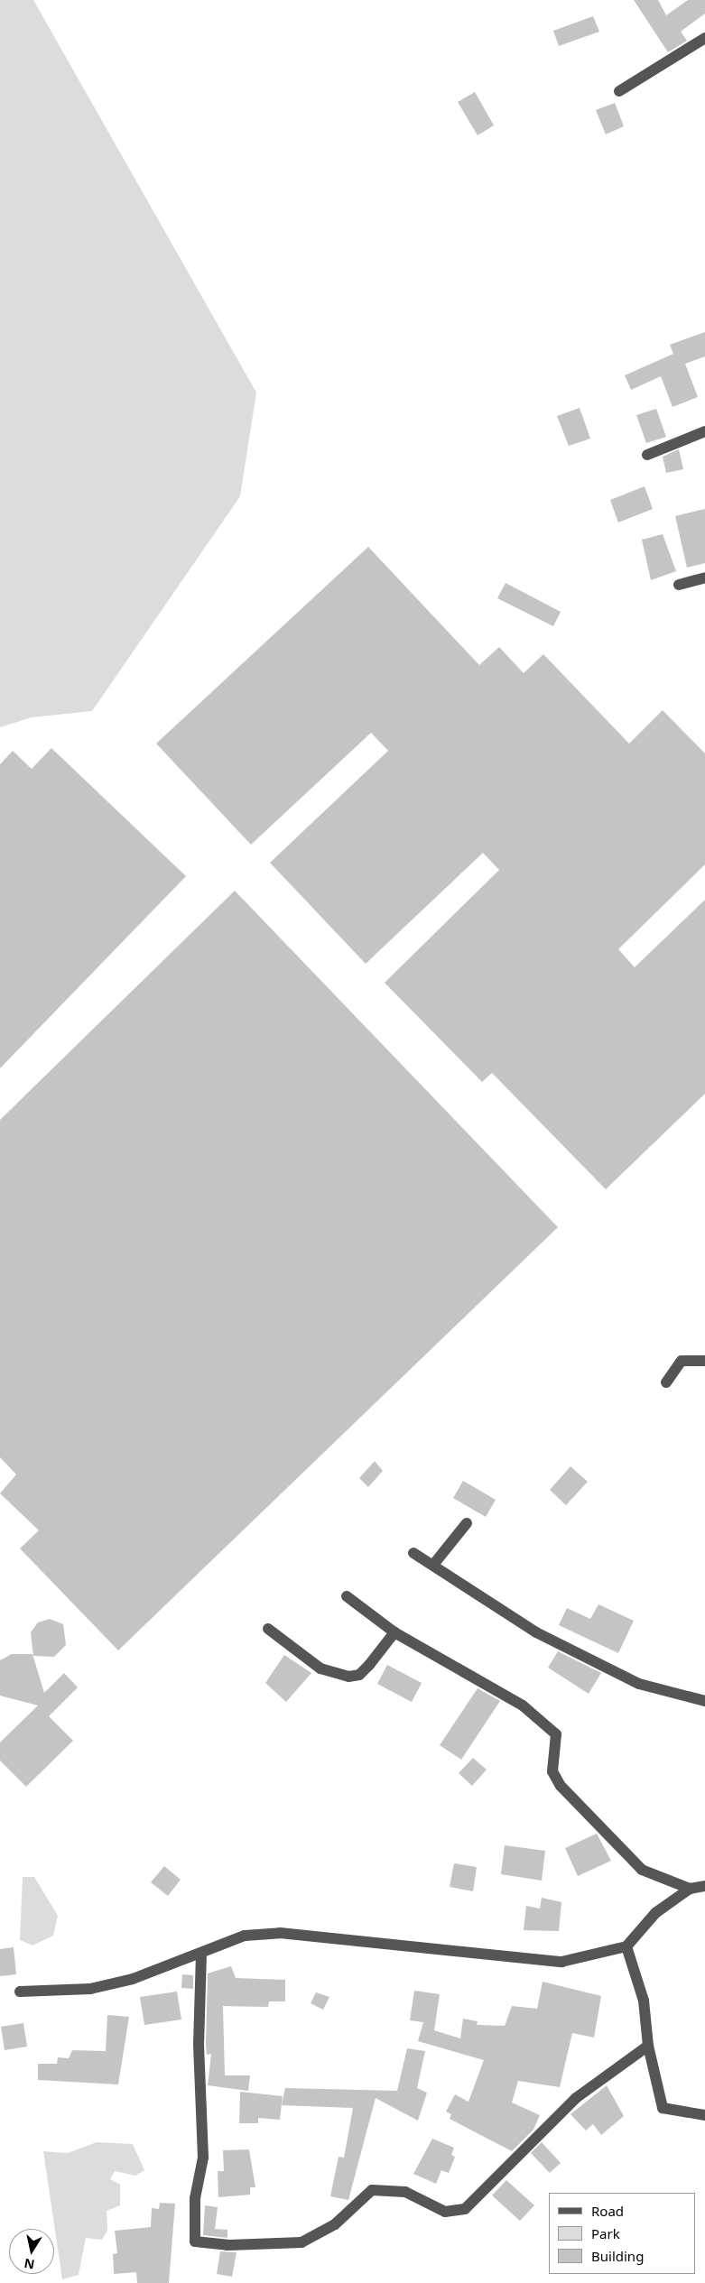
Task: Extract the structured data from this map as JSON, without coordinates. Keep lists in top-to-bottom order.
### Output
{
  "legend": ["Road", "Park", "Building"],
  "north": "bottom"
}
